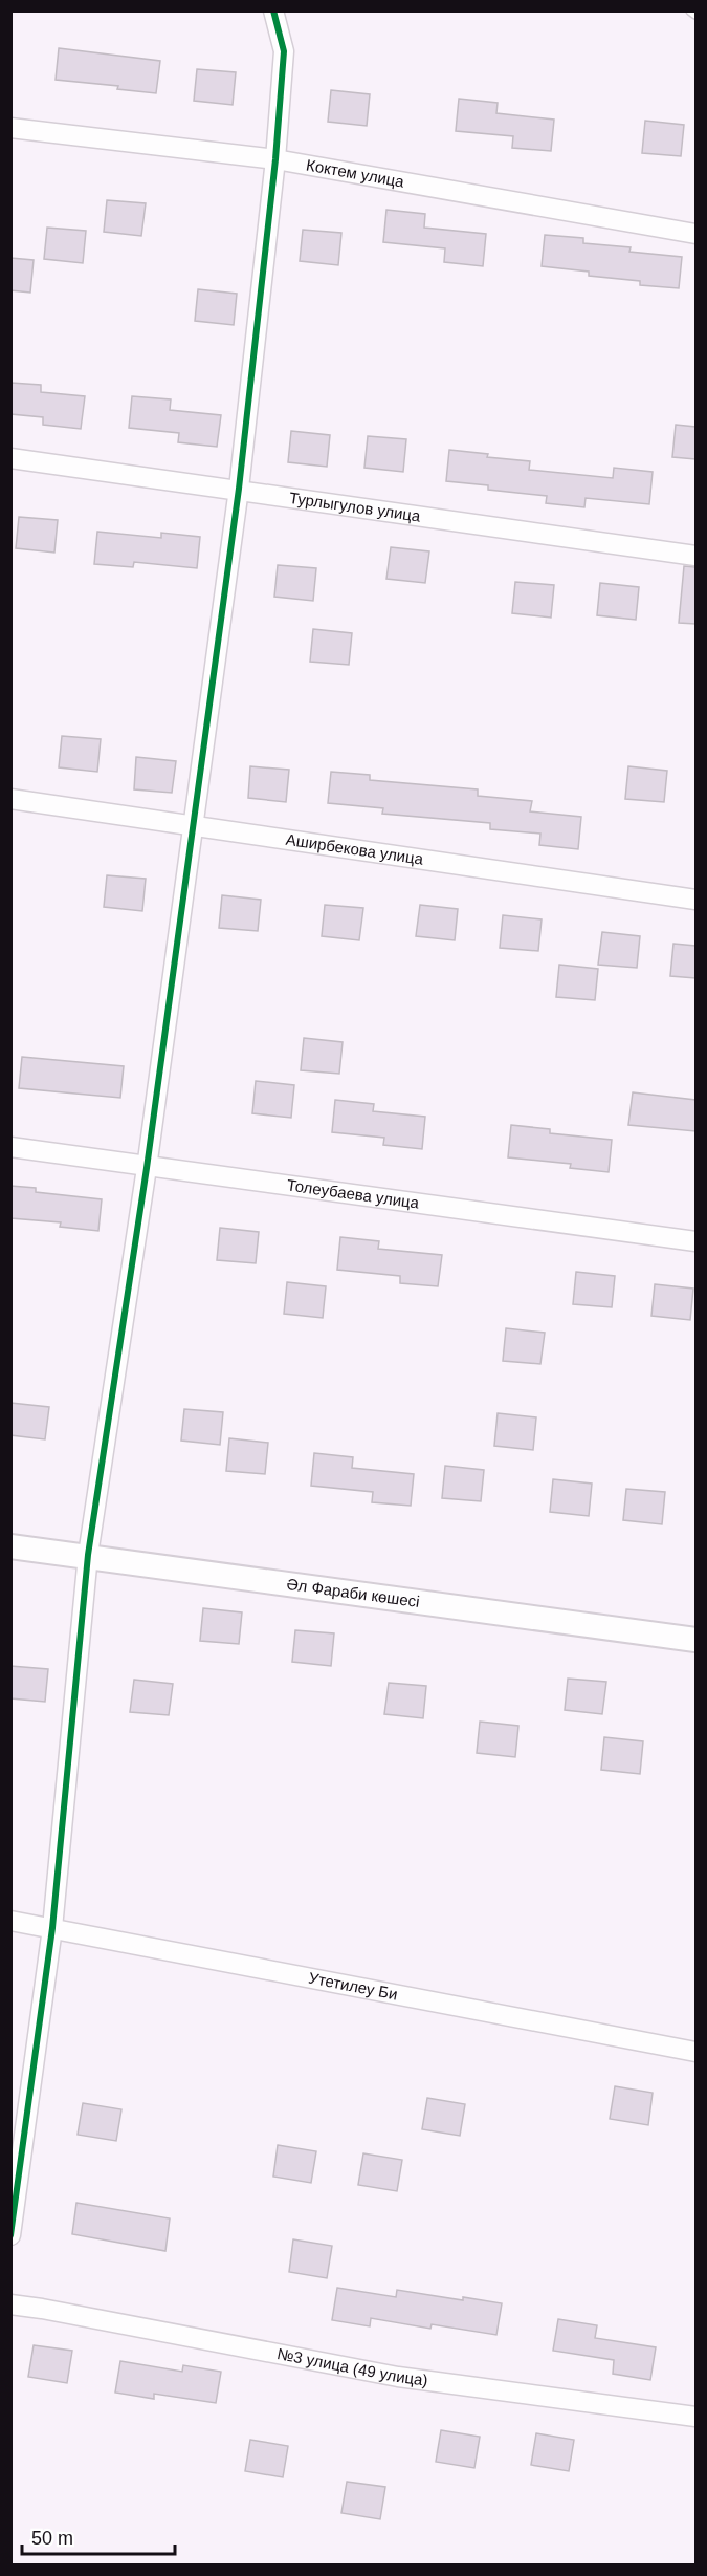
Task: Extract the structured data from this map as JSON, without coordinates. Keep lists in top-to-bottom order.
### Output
{
  "streets": {
    "street": [
      "Коктем улица",
      "Турлыгулов улица",
      "Аширбекова улица",
      "Толеубаева улица",
      "Әл Фараби көшесі",
      "Утетилеу Би",
      "№3 улица (49 улица)"
    ]
  },
  "scale_bar": "50 m"
}
